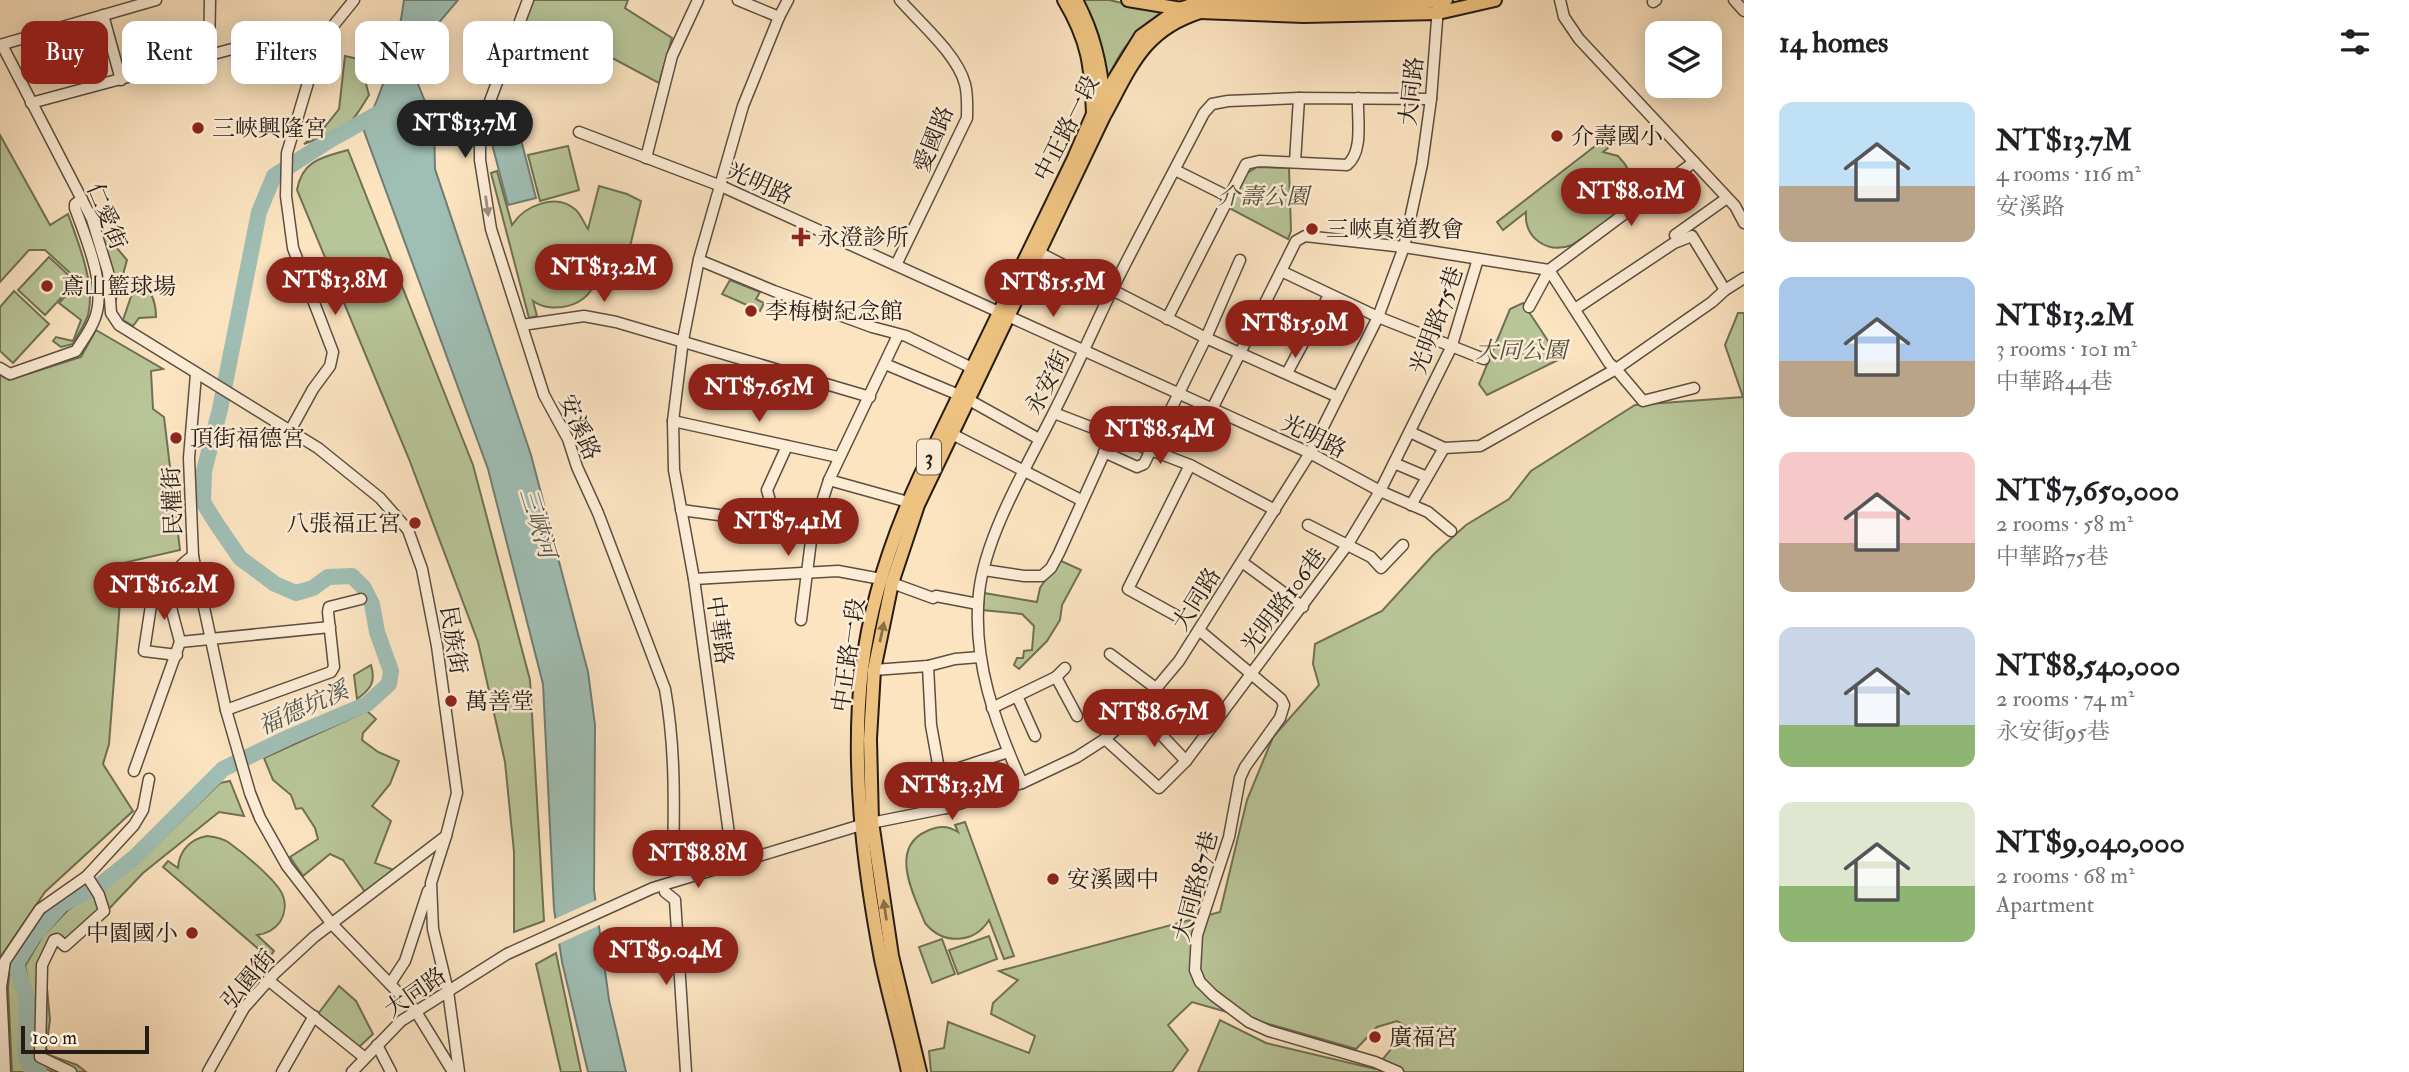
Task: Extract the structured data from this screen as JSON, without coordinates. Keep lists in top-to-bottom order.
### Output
{
  "streets": {
    "main road": ["中正路一段", "3"],
    "street": [
      "大同路",
      "愛國路",
      "光明路",
      "仁愛街",
      "光明路75巷",
      "永安街",
      "安溪路",
      "民權街",
      "光明路106巷",
      "中華路",
      "民族街",
      "大同路87巷",
      "弘園街"
    ]
  },
  "crossings": [
    ["大同路", "中正路一段"],
    ["大同路", "光明路"],
    ["大同路", "永安街"],
    ["大同路", "3"],
    ["大同路", "光明路106巷"],
    ["大同路", "中華路"],
    ["大同路", "大同路87巷"],
    ["中正路一段", "光明路"],
    ["中正路一段", "3"],
    ["愛國路", "光明路"],
    ["光明路", "永安街"],
    ["光明路", "光明路106巷"],
    ["光明路", "中華路"],
    ["仁愛街", "民權街"],
    ["仁愛街", "民族街"],
    ["光明路75巷", "光明路106巷"],
    ["民權街", "民族街"],
    ["民權街", "弘園街"],
    ["光明路106巷", "大同路87巷"]
  ],
  "one_way": ["安溪路"],
  "water": ["三峽河", "福德坑溪"],
  "parks": ["介壽公園", "大同公園"],
  "places": {
    "other": [
      "三峽興隆宮",
      "介壽國小",
      "三峽真道教會",
      "鳶山籃球場",
      "李梅樹紀念館",
      "頂街福德宮",
      "八張福正宮",
      "萬善堂",
      "安溪國中",
      "中園國小",
      "廣福宮"
    ],
    "health": ["永澄診所"]
  },
  "scale_bar": "100 m",
  "page": {
    "heading": "14 homes",
    "chip": [
      "Buy",
      "Rent",
      "Filters",
      "New",
      "Apartment"
    ],
    "list": [
      {
        "name": "NT$13.7M",
        "note": "4 rooms · 116 m² · 安溪路"
      },
      {
        "name": "NT$13.2M",
        "note": "3 rooms · 101 m² · 中華路44巷"
      },
      {
        "name": "NT$7,650,000",
        "note": "2 rooms · 58 m² · 中華路75巷"
      },
      {
        "name": "NT$8,540,000",
        "note": "2 rooms · 74 m² · 永安街95巷"
      },
      {
        "name": "NT$9,040,000",
        "note": "2 rooms · 68 m² · Apartment"
      }
    ],
    "price": [
      "NT$13.7M",
      "NT$8.01M",
      "NT$13.2M",
      "NT$13.8M",
      "NT$15.5M",
      "NT$15.9M",
      "NT$7.65M",
      "NT$8.54M",
      "NT$7.41M",
      "NT$16.2M",
      "NT$8.67M",
      "NT$13.3M",
      "NT$8.8M",
      "NT$9.04M"
    ],
    "scale": "100 m"
  }
}
